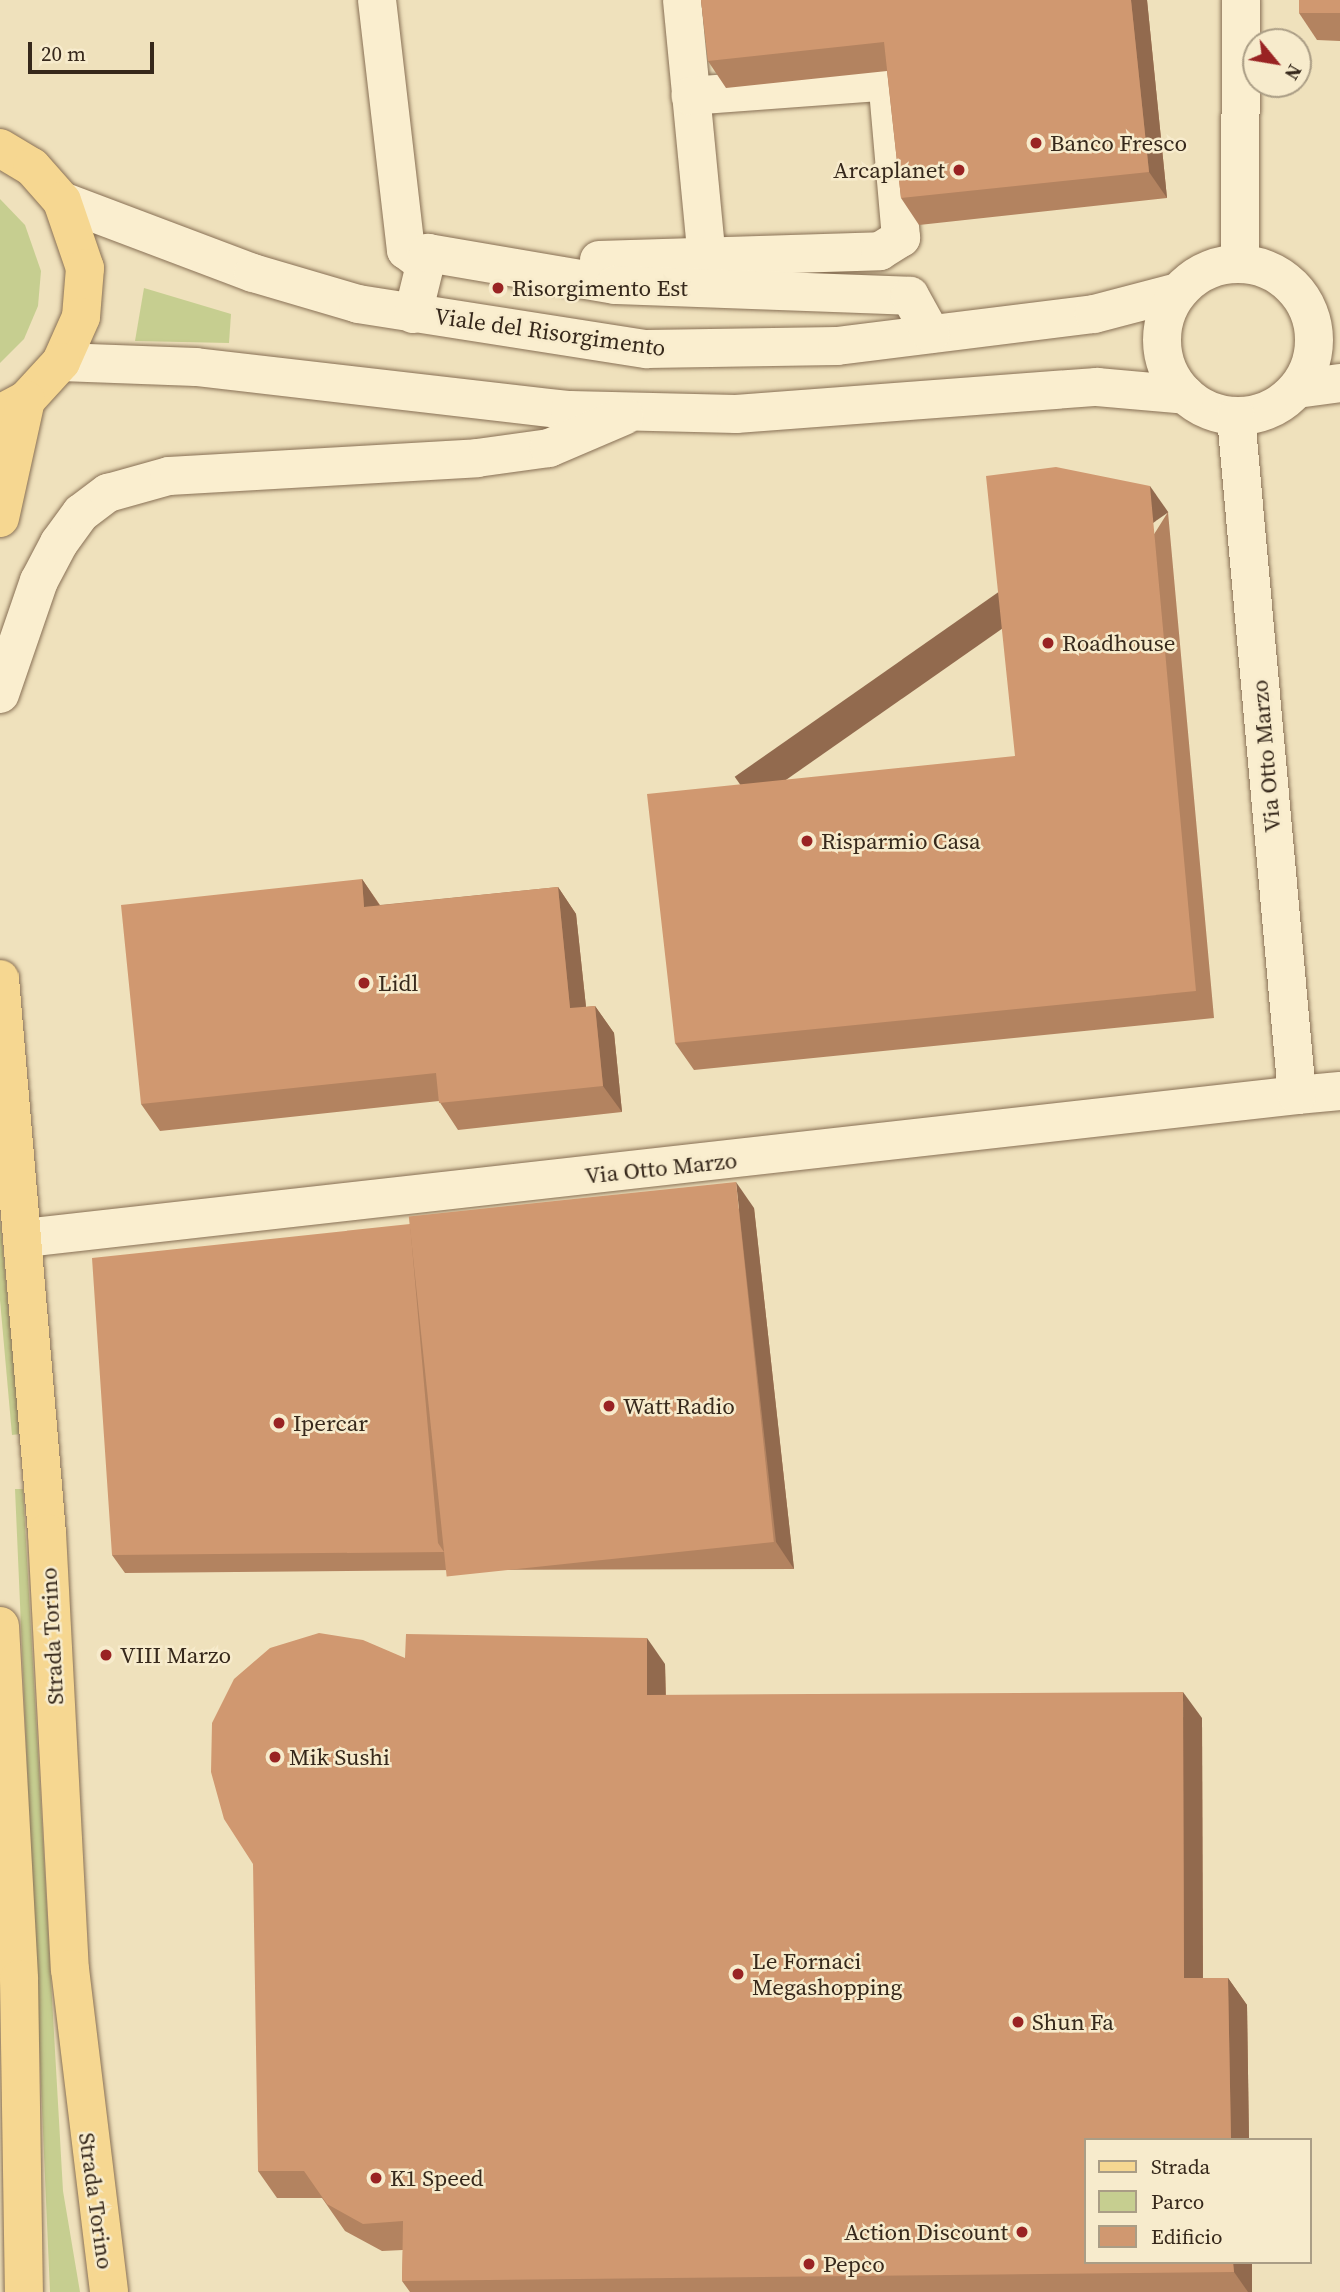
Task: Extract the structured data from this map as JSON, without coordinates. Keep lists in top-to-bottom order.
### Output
{
  "streets": {
    "main road": ["Strada Torino"],
    "street": ["Viale del Risorgimento", "Via Otto Marzo"]
  },
  "crossings": [
    ["Viale del Risorgimento", "Via Otto Marzo"],
    ["Via Otto Marzo", "Strada Torino"]
  ],
  "places": [
    "Banco Fresco",
    "Arcaplanet",
    "Risorgimento Est",
    "Roadhouse",
    "Risparmio Casa",
    "Lidl",
    "Watt Radio",
    "Ipercar",
    "VIII Marzo",
    "Mik Sushi",
    "Le Fornaci Megashopping",
    "Shun Fa",
    "K1 Speed",
    "Action Discount",
    "Pepco"
  ],
  "legend": ["Strada", "Parco", "Edificio"],
  "scale_bar": "20 m",
  "north": "bottom right"
}
